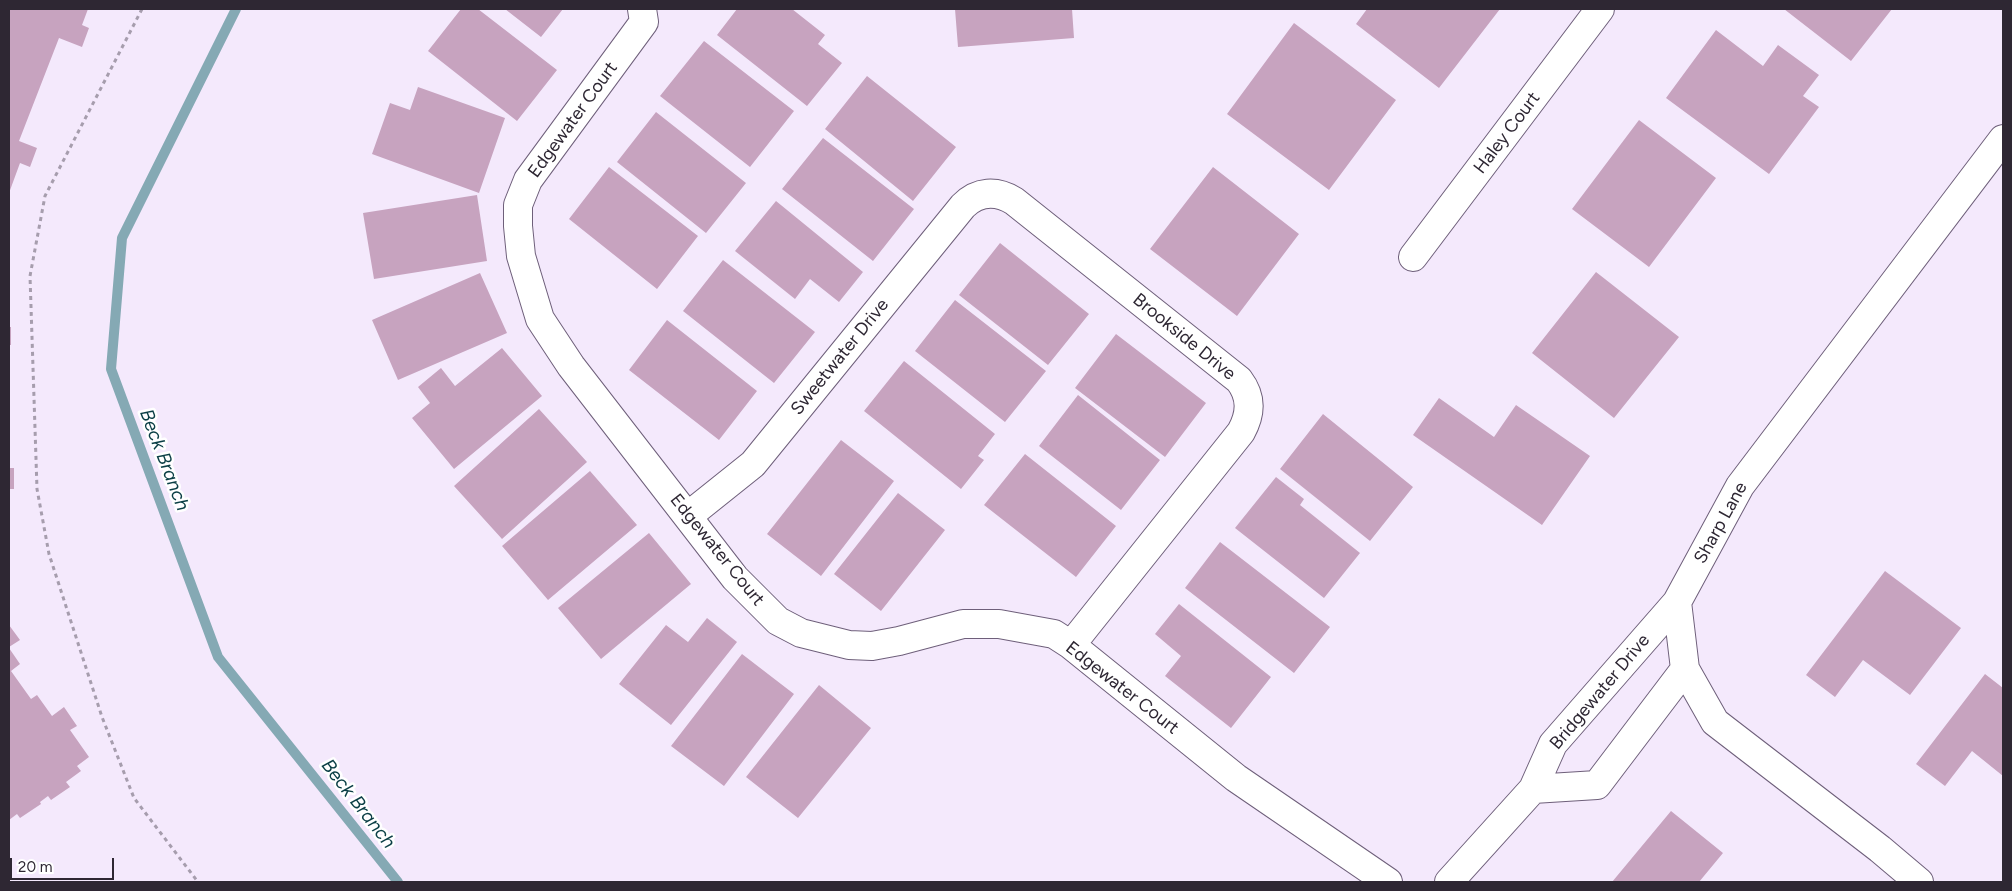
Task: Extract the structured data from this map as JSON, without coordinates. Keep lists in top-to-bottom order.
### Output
{
  "streets": {
    "street": [
      "Edgewater Court",
      "Haley Court",
      "Brookside Drive",
      "Sweetwater Drive",
      "Sharp Lane",
      "Bridgewater Drive"
    ]
  },
  "crossings": [
    ["Edgewater Court", "Brookside Drive"],
    ["Edgewater Court", "Sweetwater Drive"],
    ["Brookside Drive", "Sweetwater Drive"],
    ["Sharp Lane", "Bridgewater Drive"]
  ],
  "water": ["Beck Branch"],
  "scale_bar": "20 m"
}
